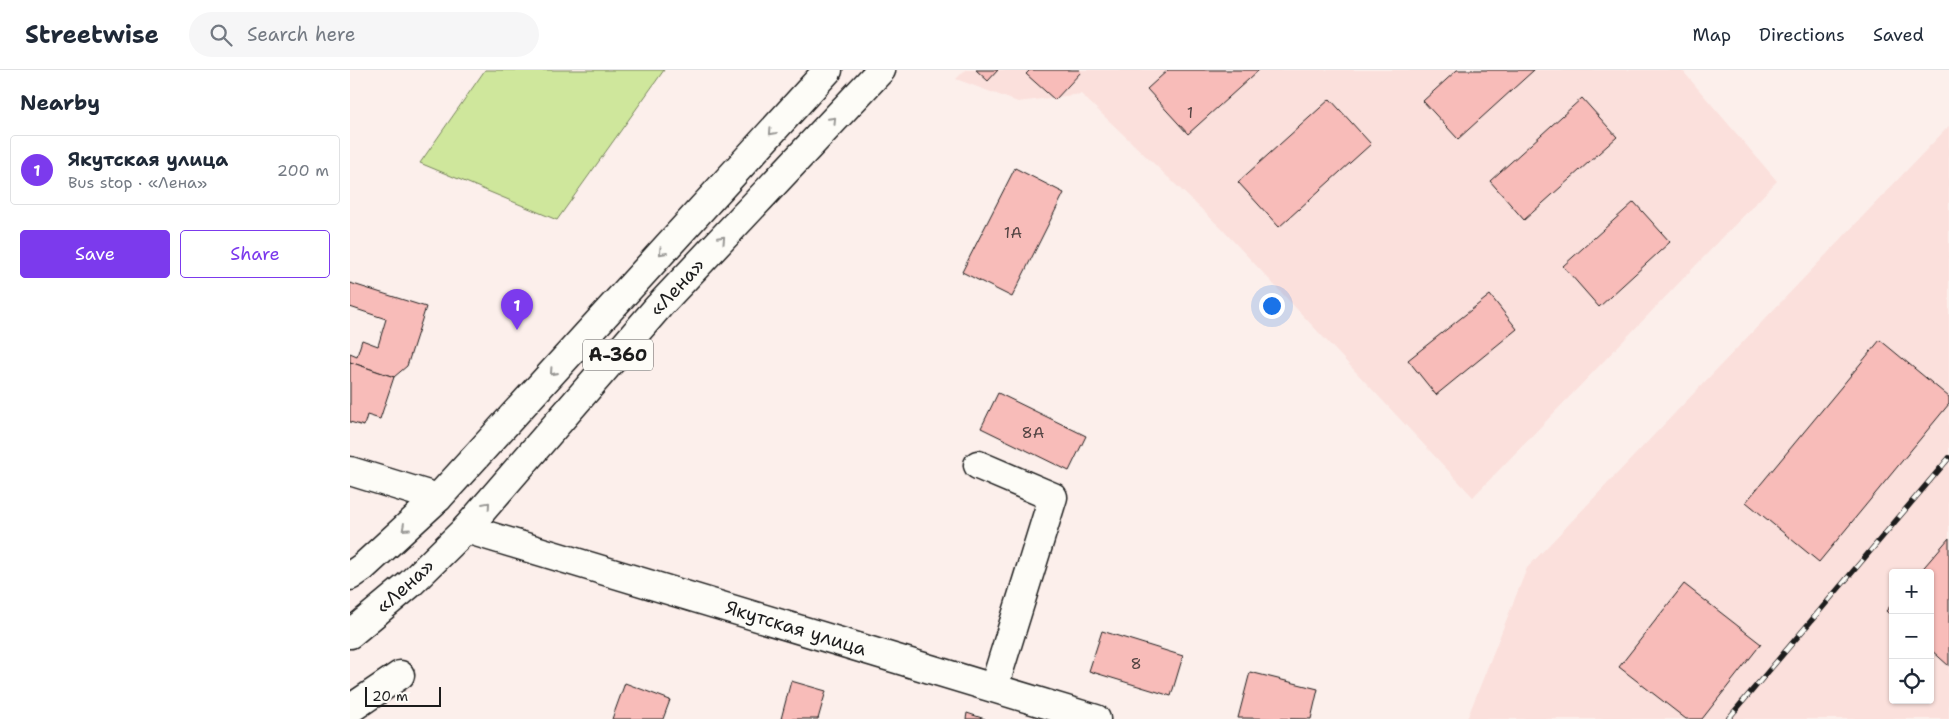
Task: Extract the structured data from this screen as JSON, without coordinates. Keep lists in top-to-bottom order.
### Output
{
  "streets": {
    "main road": ["«Лена»", "А-360", "Якутская улица"]
  },
  "crossings": [
    ["«Лена»", "Якутская улица"]
  ],
  "house_numbers": [
    "1",
    "1А",
    "8А",
    "8"
  ],
  "scale_bar": "20 m",
  "page": {
    "header": "Streetwise",
    "search": "Search here",
    "nav": ["Map", "Directions", "Saved"],
    "heading": "Nearby",
    "list": [
      {
        "mark": "1",
        "name": "Якутская улица",
        "note": "Bus stop · «Лена»",
        "value": "200 m"
      }
    ],
    "buttons": ["Save", "Share"],
    "pins": "1",
    "map_buttons": ["+", "−"],
    "scale": "20 m"
  }
}
